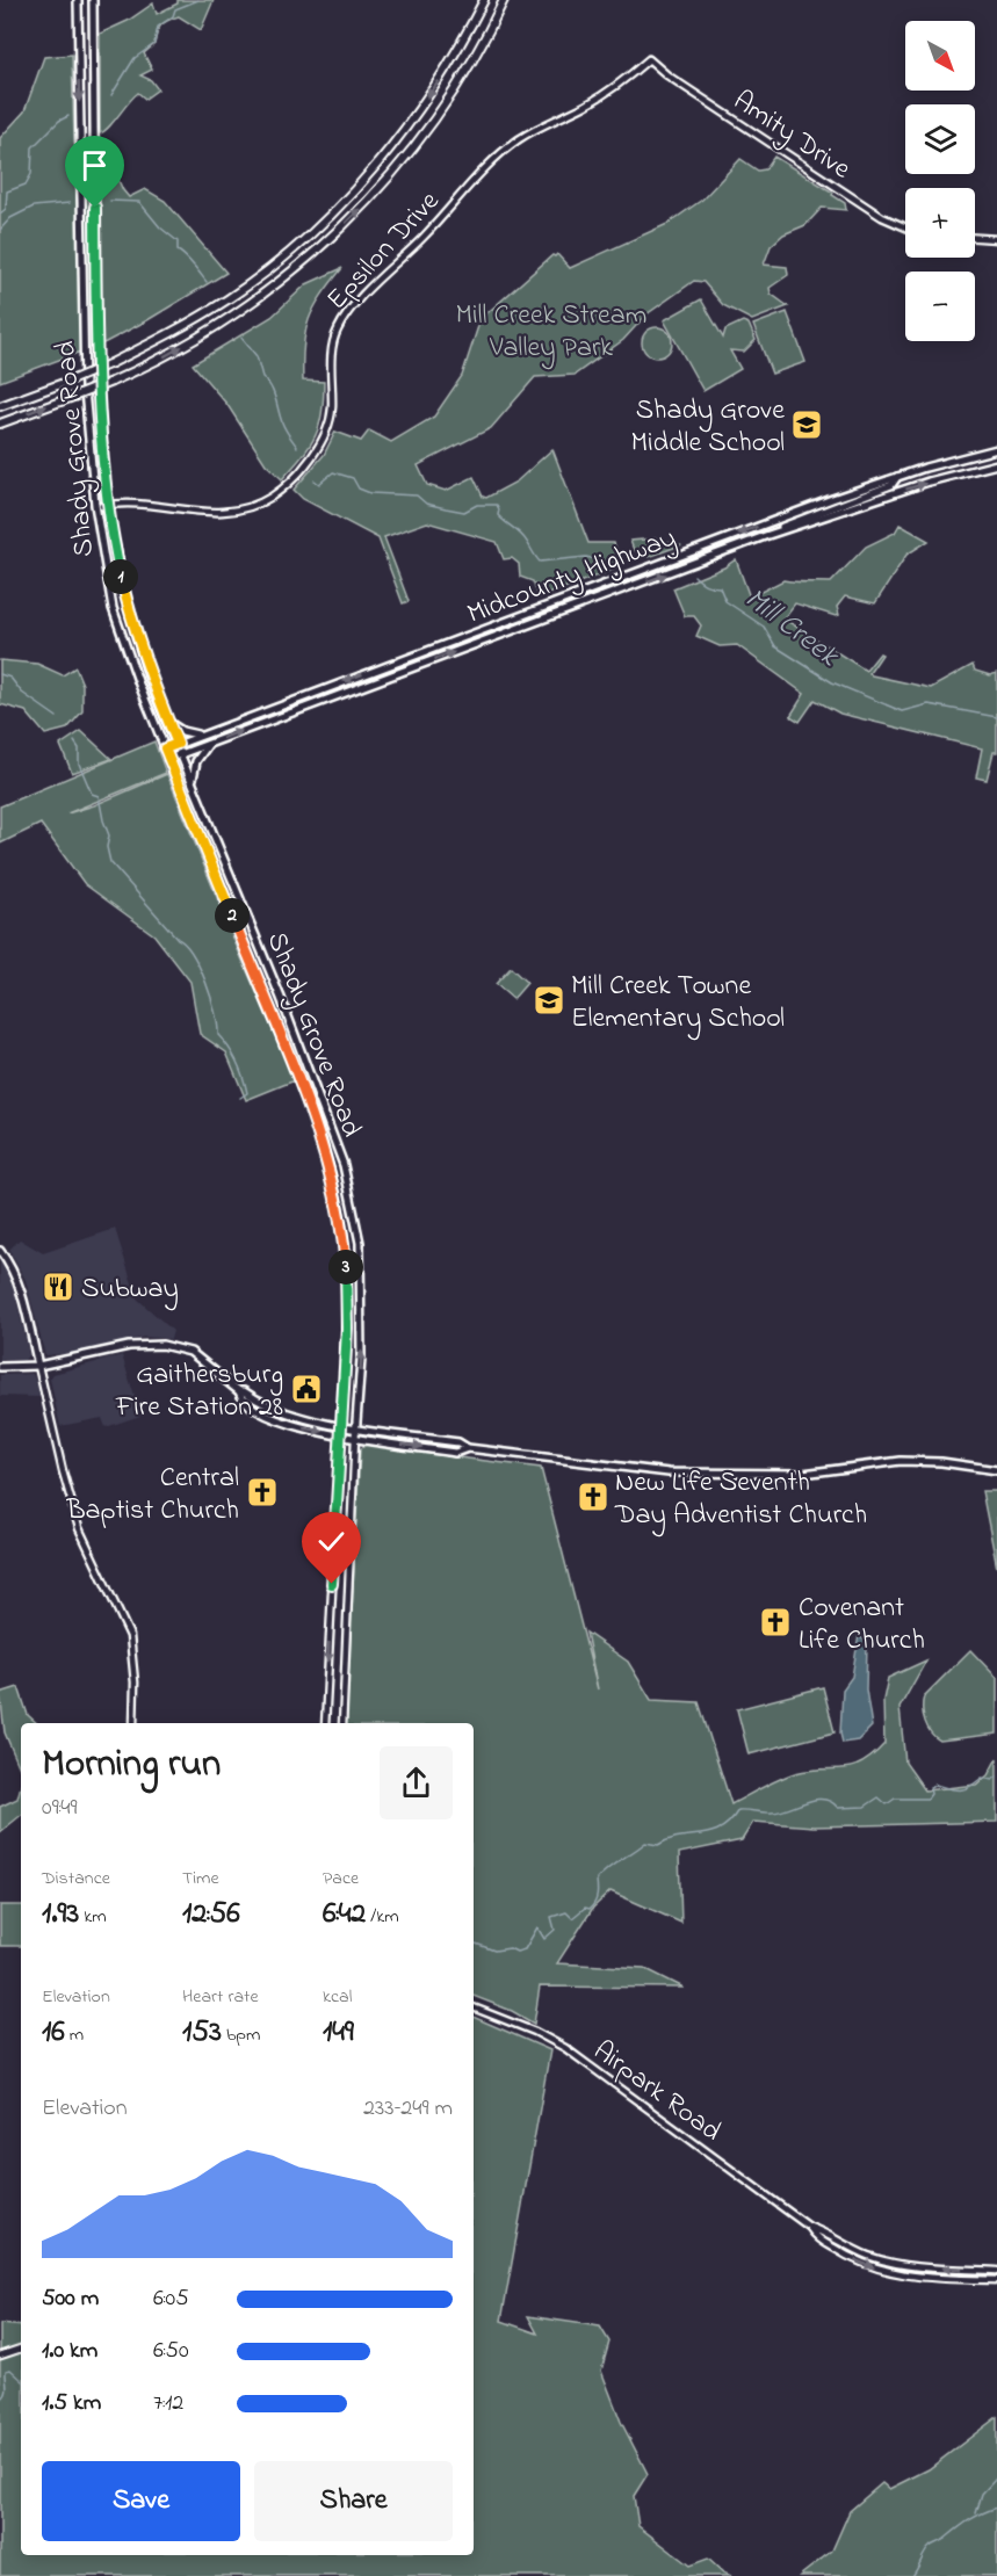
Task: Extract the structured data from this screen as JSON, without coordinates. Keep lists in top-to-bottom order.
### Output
{
  "streets": {
    "main road": ["Shady Grove Road", "Midcounty Highway"],
    "street": ["Amity Drive", "Epsilon Drive", "Airpark Road"]
  },
  "crossings": [
    ["Amity Drive", "Epsilon Drive"],
    ["Epsilon Drive", "Shady Grove Road"],
    ["Shady Grove Road", "Midcounty Highway"]
  ],
  "water": ["Mill Creek"],
  "parks": ["Mill Creek Stream Valley Park"],
  "places": {
    "school or university": ["Shady Grove Middle School", "Mill Creek Towne Elementary School"],
    "restaurant": ["Subway"],
    "public building": ["Gaithersburg Fire Station 28"],
    "church": ["Central Baptist Church", "New Life Seventh Day Adventist Church", "Covenant Life Church"]
  },
  "north": "bottom right",
  "page": {
    "map_buttons": ["+", "−"],
    "pins": ["1", "2", "3"],
    "heading": ["Morning run", "09:49"],
    "stats": [
      ["Distance", "1.93 km"],
      ["Time", "12:56"],
      ["Pace", "6:42 /km"],
      ["Elevation", "16 m"],
      ["Heart rate", "153 bpm"],
      ["kcal", "149"]
    ],
    "chart": ["Elevation", "233–249 m"],
    "list": [
      {
        "name": "500 m",
        "note": "6:05"
      },
      {
        "name": "1.0 km",
        "note": "6:50"
      },
      {
        "name": "1.5 km",
        "note": "7:12"
      }
    ],
    "buttons": ["Save", "Share"]
  }
}
